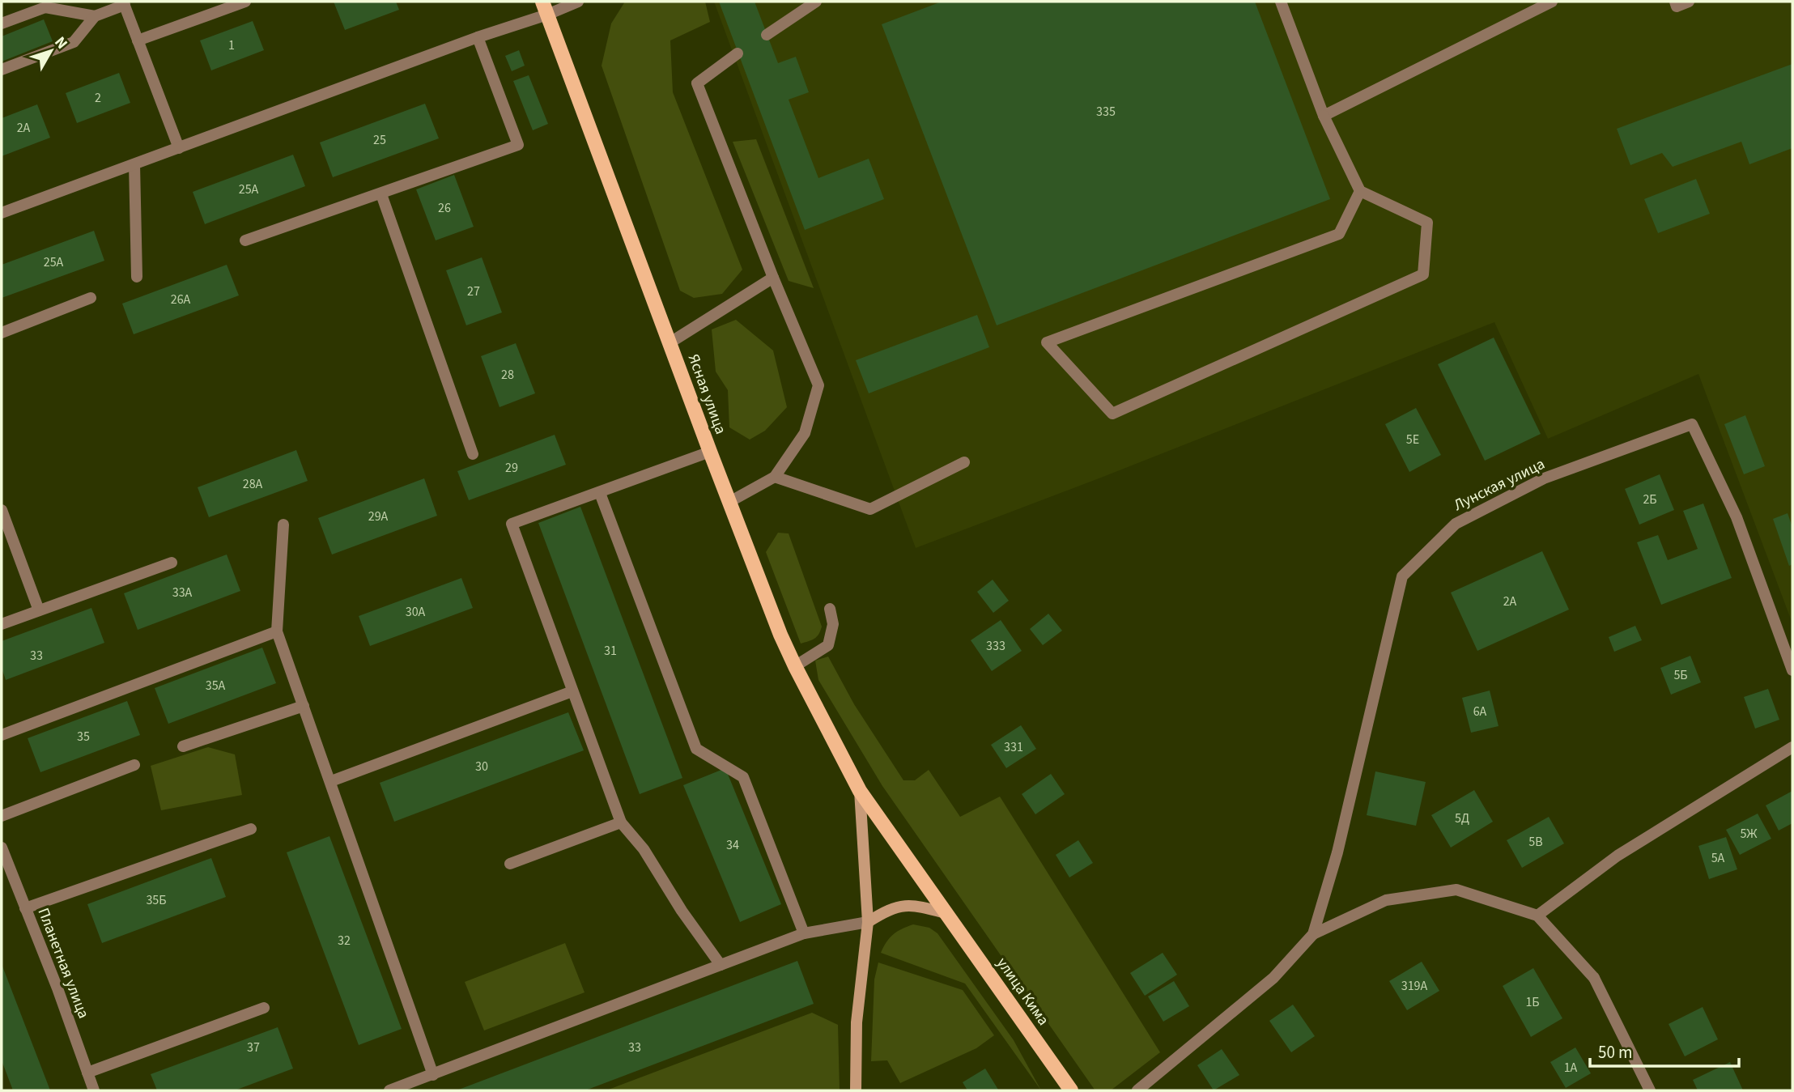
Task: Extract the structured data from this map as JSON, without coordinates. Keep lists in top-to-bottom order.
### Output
{
  "streets": {
    "main road": ["Ясная улица", "улица Кима"],
    "street": ["Лунская улица", "Планетная улица"]
  },
  "crossings": [
    ["Ясная улица", "улица Кима"]
  ],
  "house_numbers": [
    "1",
    "2",
    "335",
    "2А",
    "25",
    "25А",
    "26",
    "25А",
    "27",
    "26А",
    "28",
    "5Е",
    "29",
    "28А",
    "2Б",
    "29А",
    "33А",
    "2А",
    "30А",
    "333",
    "31",
    "33",
    "5Б",
    "35А",
    "6А",
    "35",
    "331",
    "30",
    "5Д",
    "5Ж",
    "5В",
    "34",
    "5А",
    "35Б",
    "32",
    "319А",
    "1Б",
    "37",
    "33",
    "1А"
  ],
  "scale_bar": "50 m",
  "north": "top right"
}
